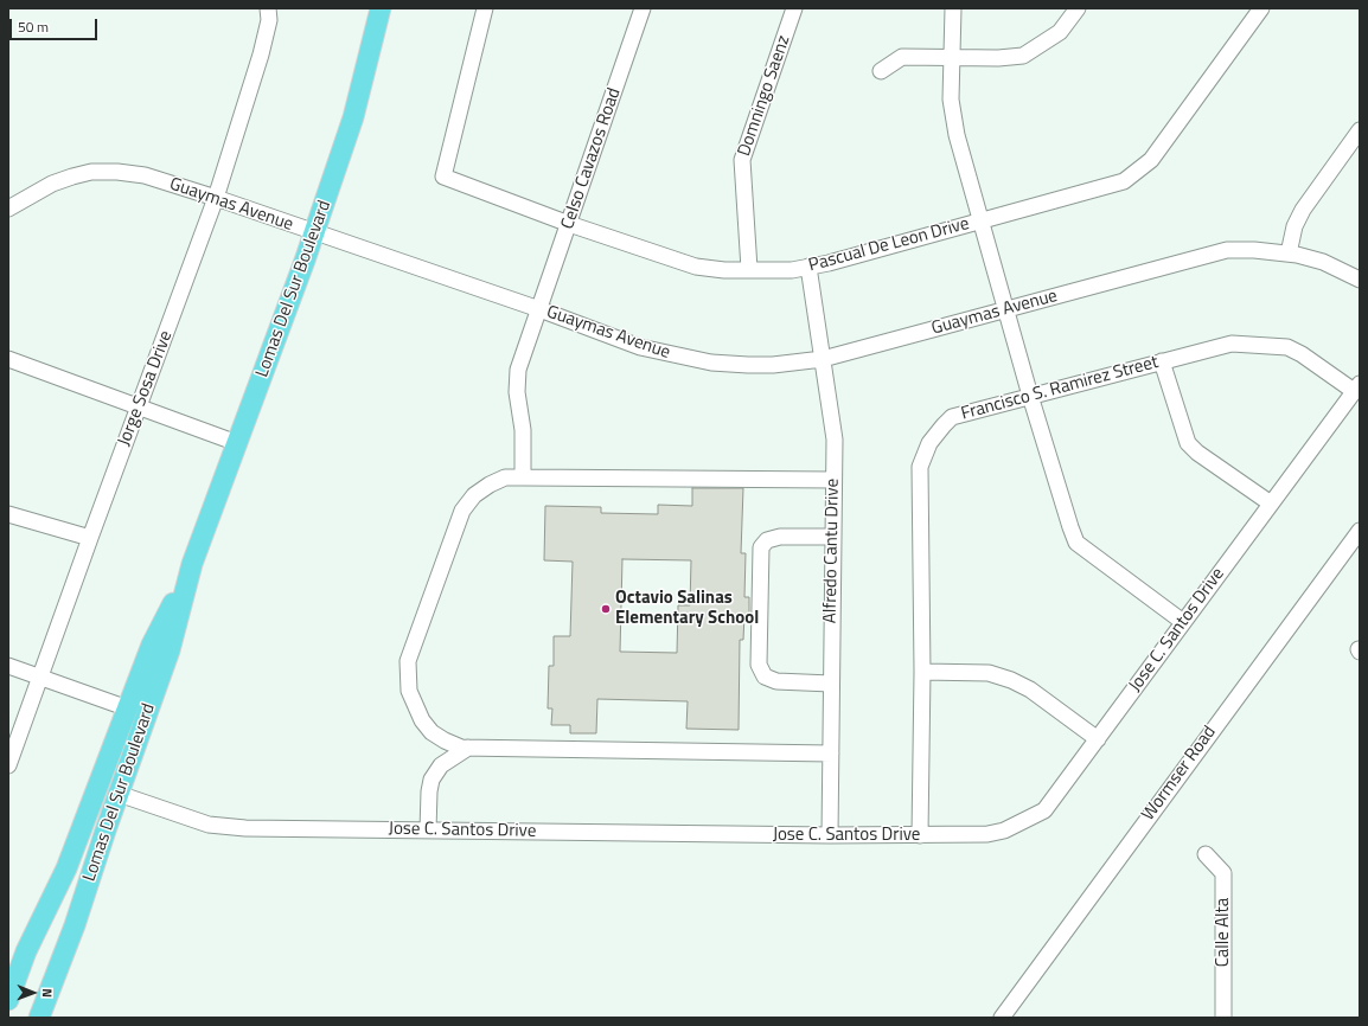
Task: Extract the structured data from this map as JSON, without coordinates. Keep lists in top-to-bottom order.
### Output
{
  "streets": {
    "main road": ["Lomas Del Sur Boulevard"],
    "street": [
      "Domningo Saenz",
      "Celso Cavazos Road",
      "Guaymas Avenue",
      "Pascual De Leon Drive",
      "Jorge Sosa Drive",
      "Francisco S. Ramirez Street",
      "Alfredo Cantu Drive",
      "Jose C. Santos Drive",
      "Wormser Road",
      "Calle Alta"
    ]
  },
  "crossings": [
    ["Domningo Saenz", "Pascual De Leon Drive"],
    ["Celso Cavazos Road", "Guaymas Avenue"],
    ["Celso Cavazos Road", "Pascual De Leon Drive"],
    ["Guaymas Avenue", "Lomas Del Sur Boulevard"],
    ["Guaymas Avenue", "Jorge Sosa Drive"],
    ["Guaymas Avenue", "Alfredo Cantu Drive"],
    ["Pascual De Leon Drive", "Alfredo Cantu Drive"],
    ["Lomas Del Sur Boulevard", "Jose C. Santos Drive"],
    ["Francisco S. Ramirez Street", "Jose C. Santos Drive"],
    ["Alfredo Cantu Drive", "Jose C. Santos Drive"]
  ],
  "places": ["Octavio Salinas Elementary School"],
  "scale_bar": "50 m",
  "north": "right"
}
